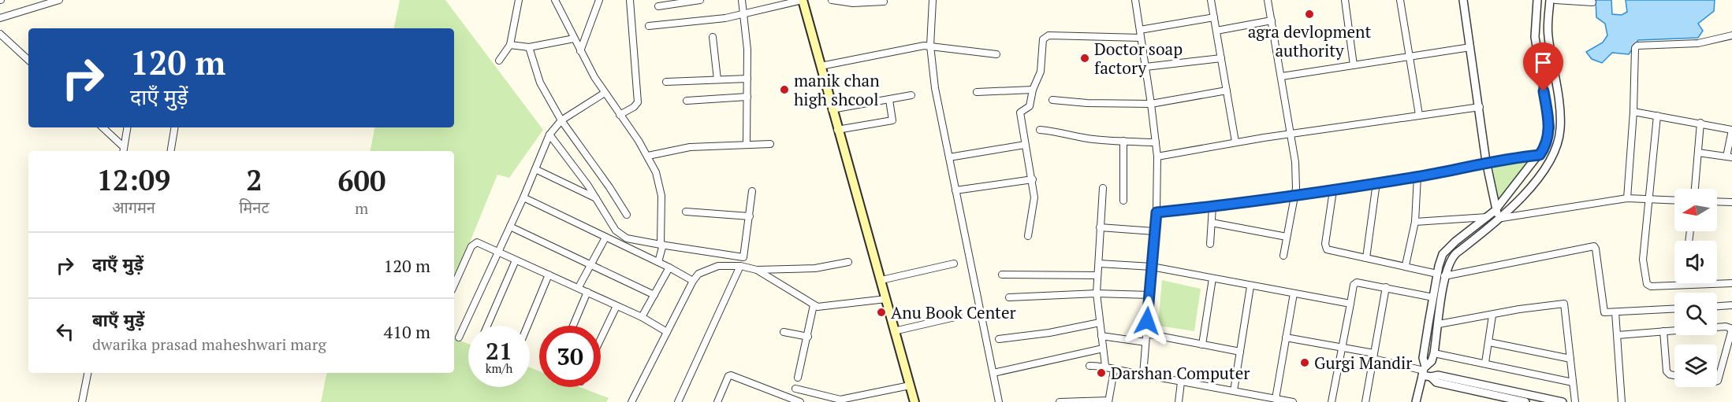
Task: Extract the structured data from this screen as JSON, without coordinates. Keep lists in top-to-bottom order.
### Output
{
  "places": [
    "agra devlopment authority",
    "Doctor soap factory",
    "manik chan high shcool",
    "Anu Book Center",
    "Gurgi Mandir",
    "Darshan Computer"
  ],
  "north": "left",
  "page": {
    "turn": ["120 m", "दाएँ मुड़ें"],
    "eta": [
      "12:09",
      "आगमन",
      "2",
      "मिनट",
      "600",
      "m"
    ],
    "list": [
      {
        "name": "दाएँ मुड़ें",
        "value": "120 m"
      },
      {
        "name": "बाएँ मुड़ें",
        "note": "dwarika prasad maheshwari marg",
        "value": "410 m"
      }
    ],
    "speed": "21 km/h",
    "limit": "30"
  }
}
